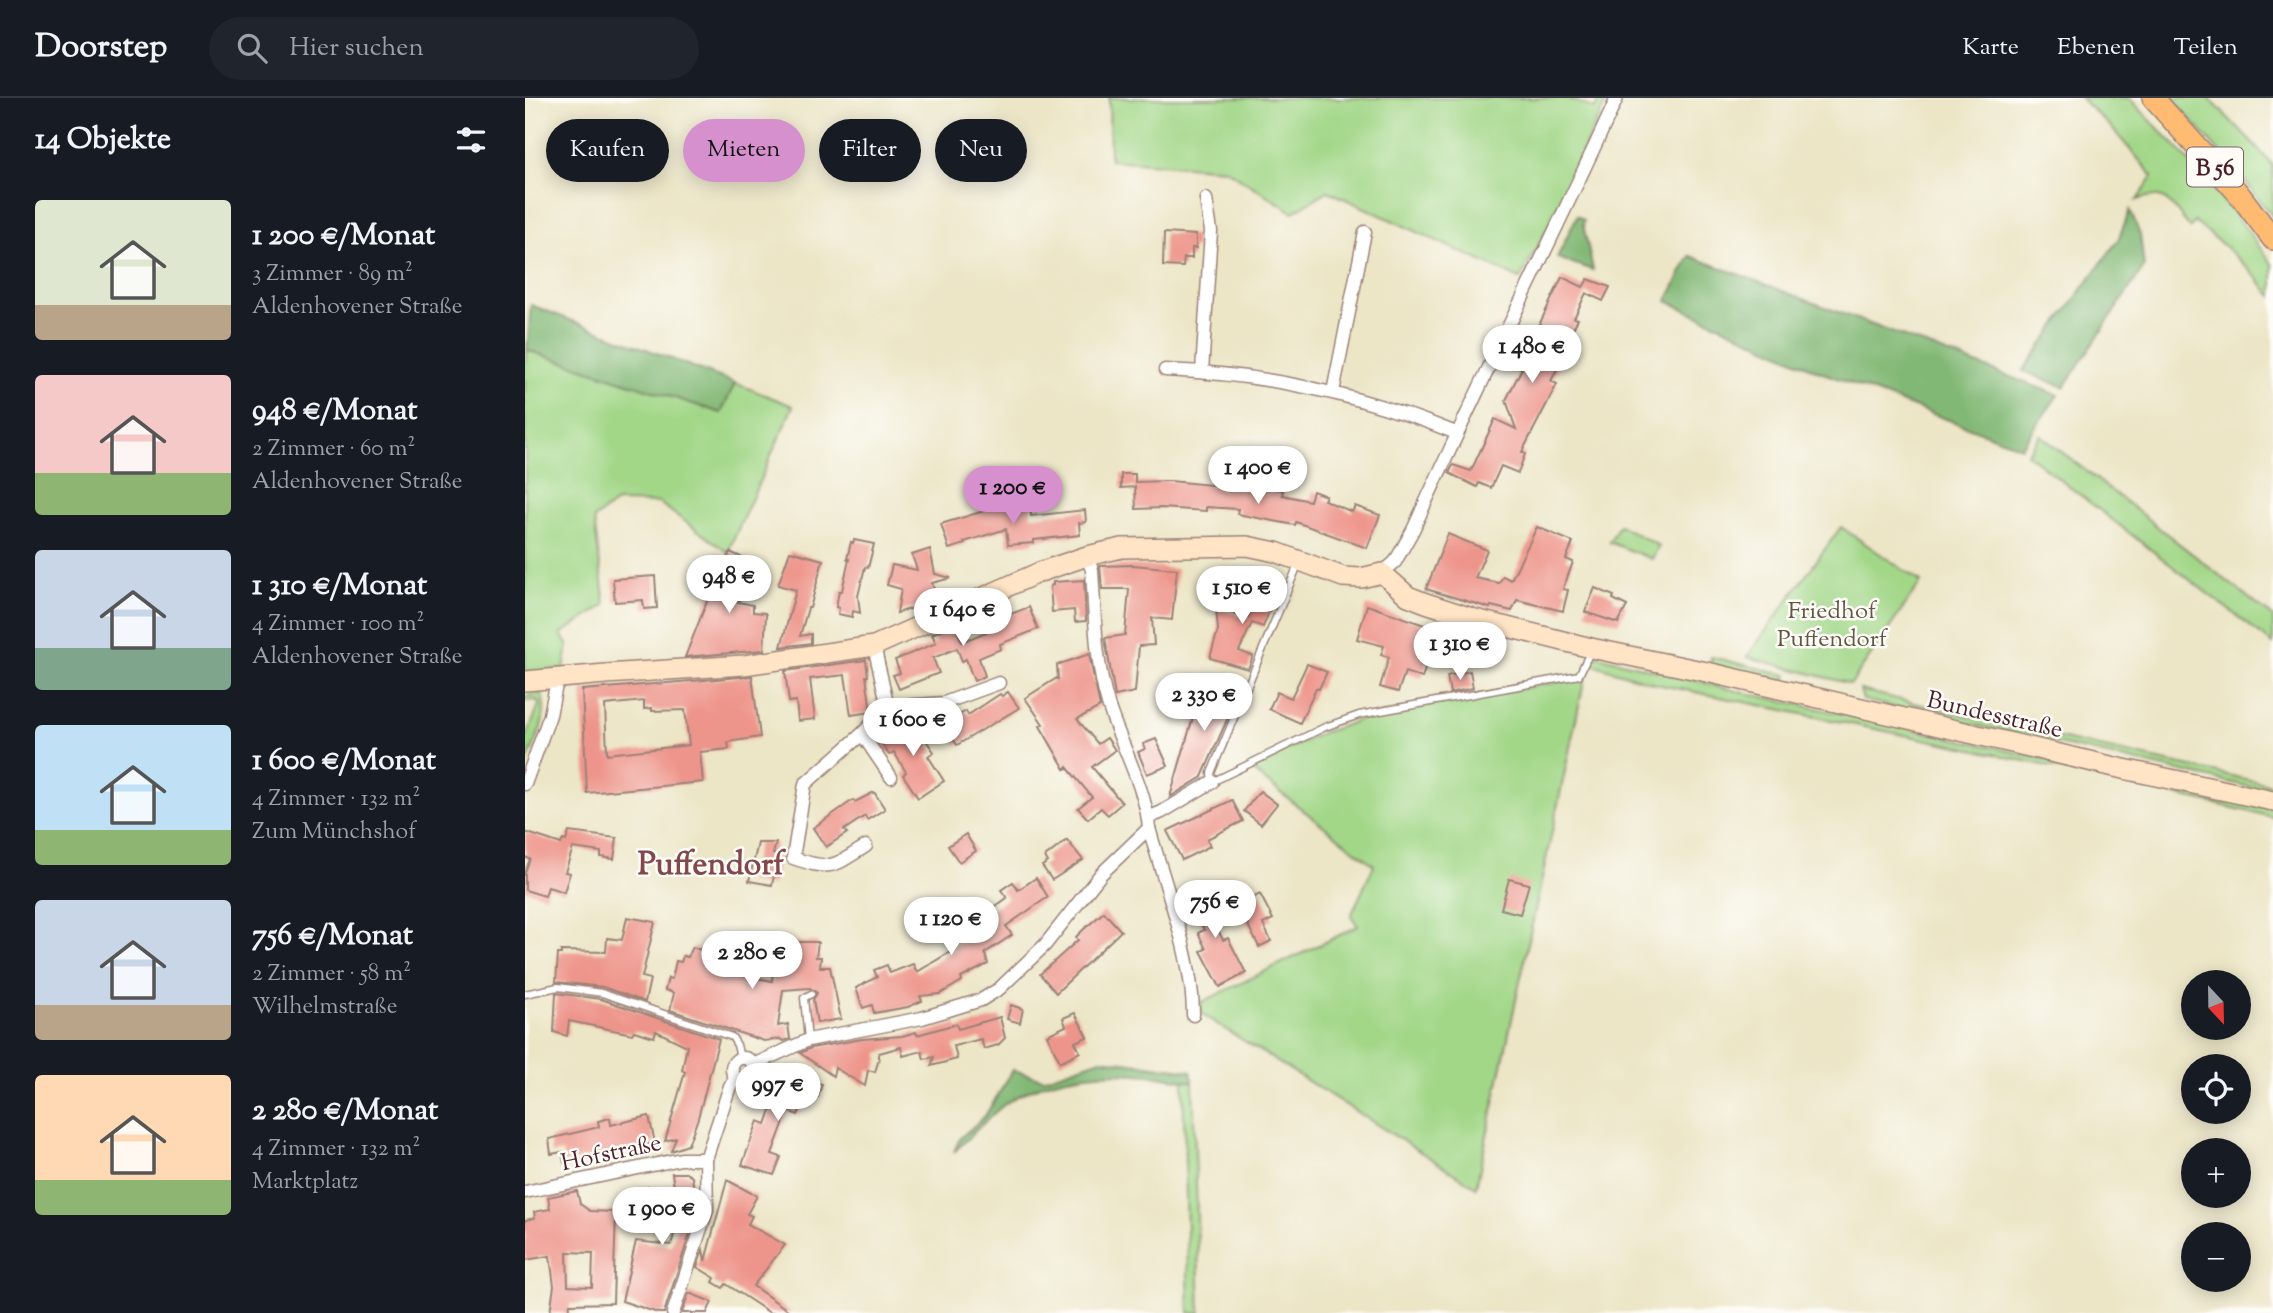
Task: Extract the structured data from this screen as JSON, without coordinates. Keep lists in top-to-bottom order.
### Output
{
  "streets": {
    "main road": ["B 56"],
    "street": ["Bundesstraße", "Hofstraße"]
  },
  "districts": ["Puffendorf"],
  "parks": ["Friedhof Puffendorf"],
  "north": "bottom",
  "page": {
    "header": "Doorstep",
    "search": "Hier suchen",
    "nav": ["Karte", "Ebenen", "Teilen"],
    "heading": "14 Objekte",
    "chip": [
      "Kaufen",
      "Mieten",
      "Filter",
      "Neu"
    ],
    "list": [
      {
        "name": "1 200 €/Monat",
        "note": "3 Zimmer · 89 m² · Aldenhovener Straße"
      },
      {
        "name": "948 €/Monat",
        "note": "2 Zimmer · 60 m² · Aldenhovener Straße"
      },
      {
        "name": "1 310 €/Monat",
        "note": "4 Zimmer · 100 m² · Aldenhovener Straße"
      },
      {
        "name": "1 600 €/Monat",
        "note": "4 Zimmer · 132 m² · Zum Münchshof"
      },
      {
        "name": "756 €/Monat",
        "note": "2 Zimmer · 58 m² · Wilhelmstraße"
      },
      {
        "name": "2 280 €/Monat",
        "note": "4 Zimmer · 132 m² · Marktplatz"
      }
    ],
    "price": [
      "1 480 €",
      "1 400 €",
      "1 200 €",
      "948 €",
      "1 510 €",
      "1 640 €",
      "1 310 €",
      "2 330 €",
      "1 600 €",
      "756 €",
      "1 120 €",
      "2 280 €",
      "997 €",
      "1 900 €"
    ],
    "map_buttons": ["+", "−"]
  }
}
